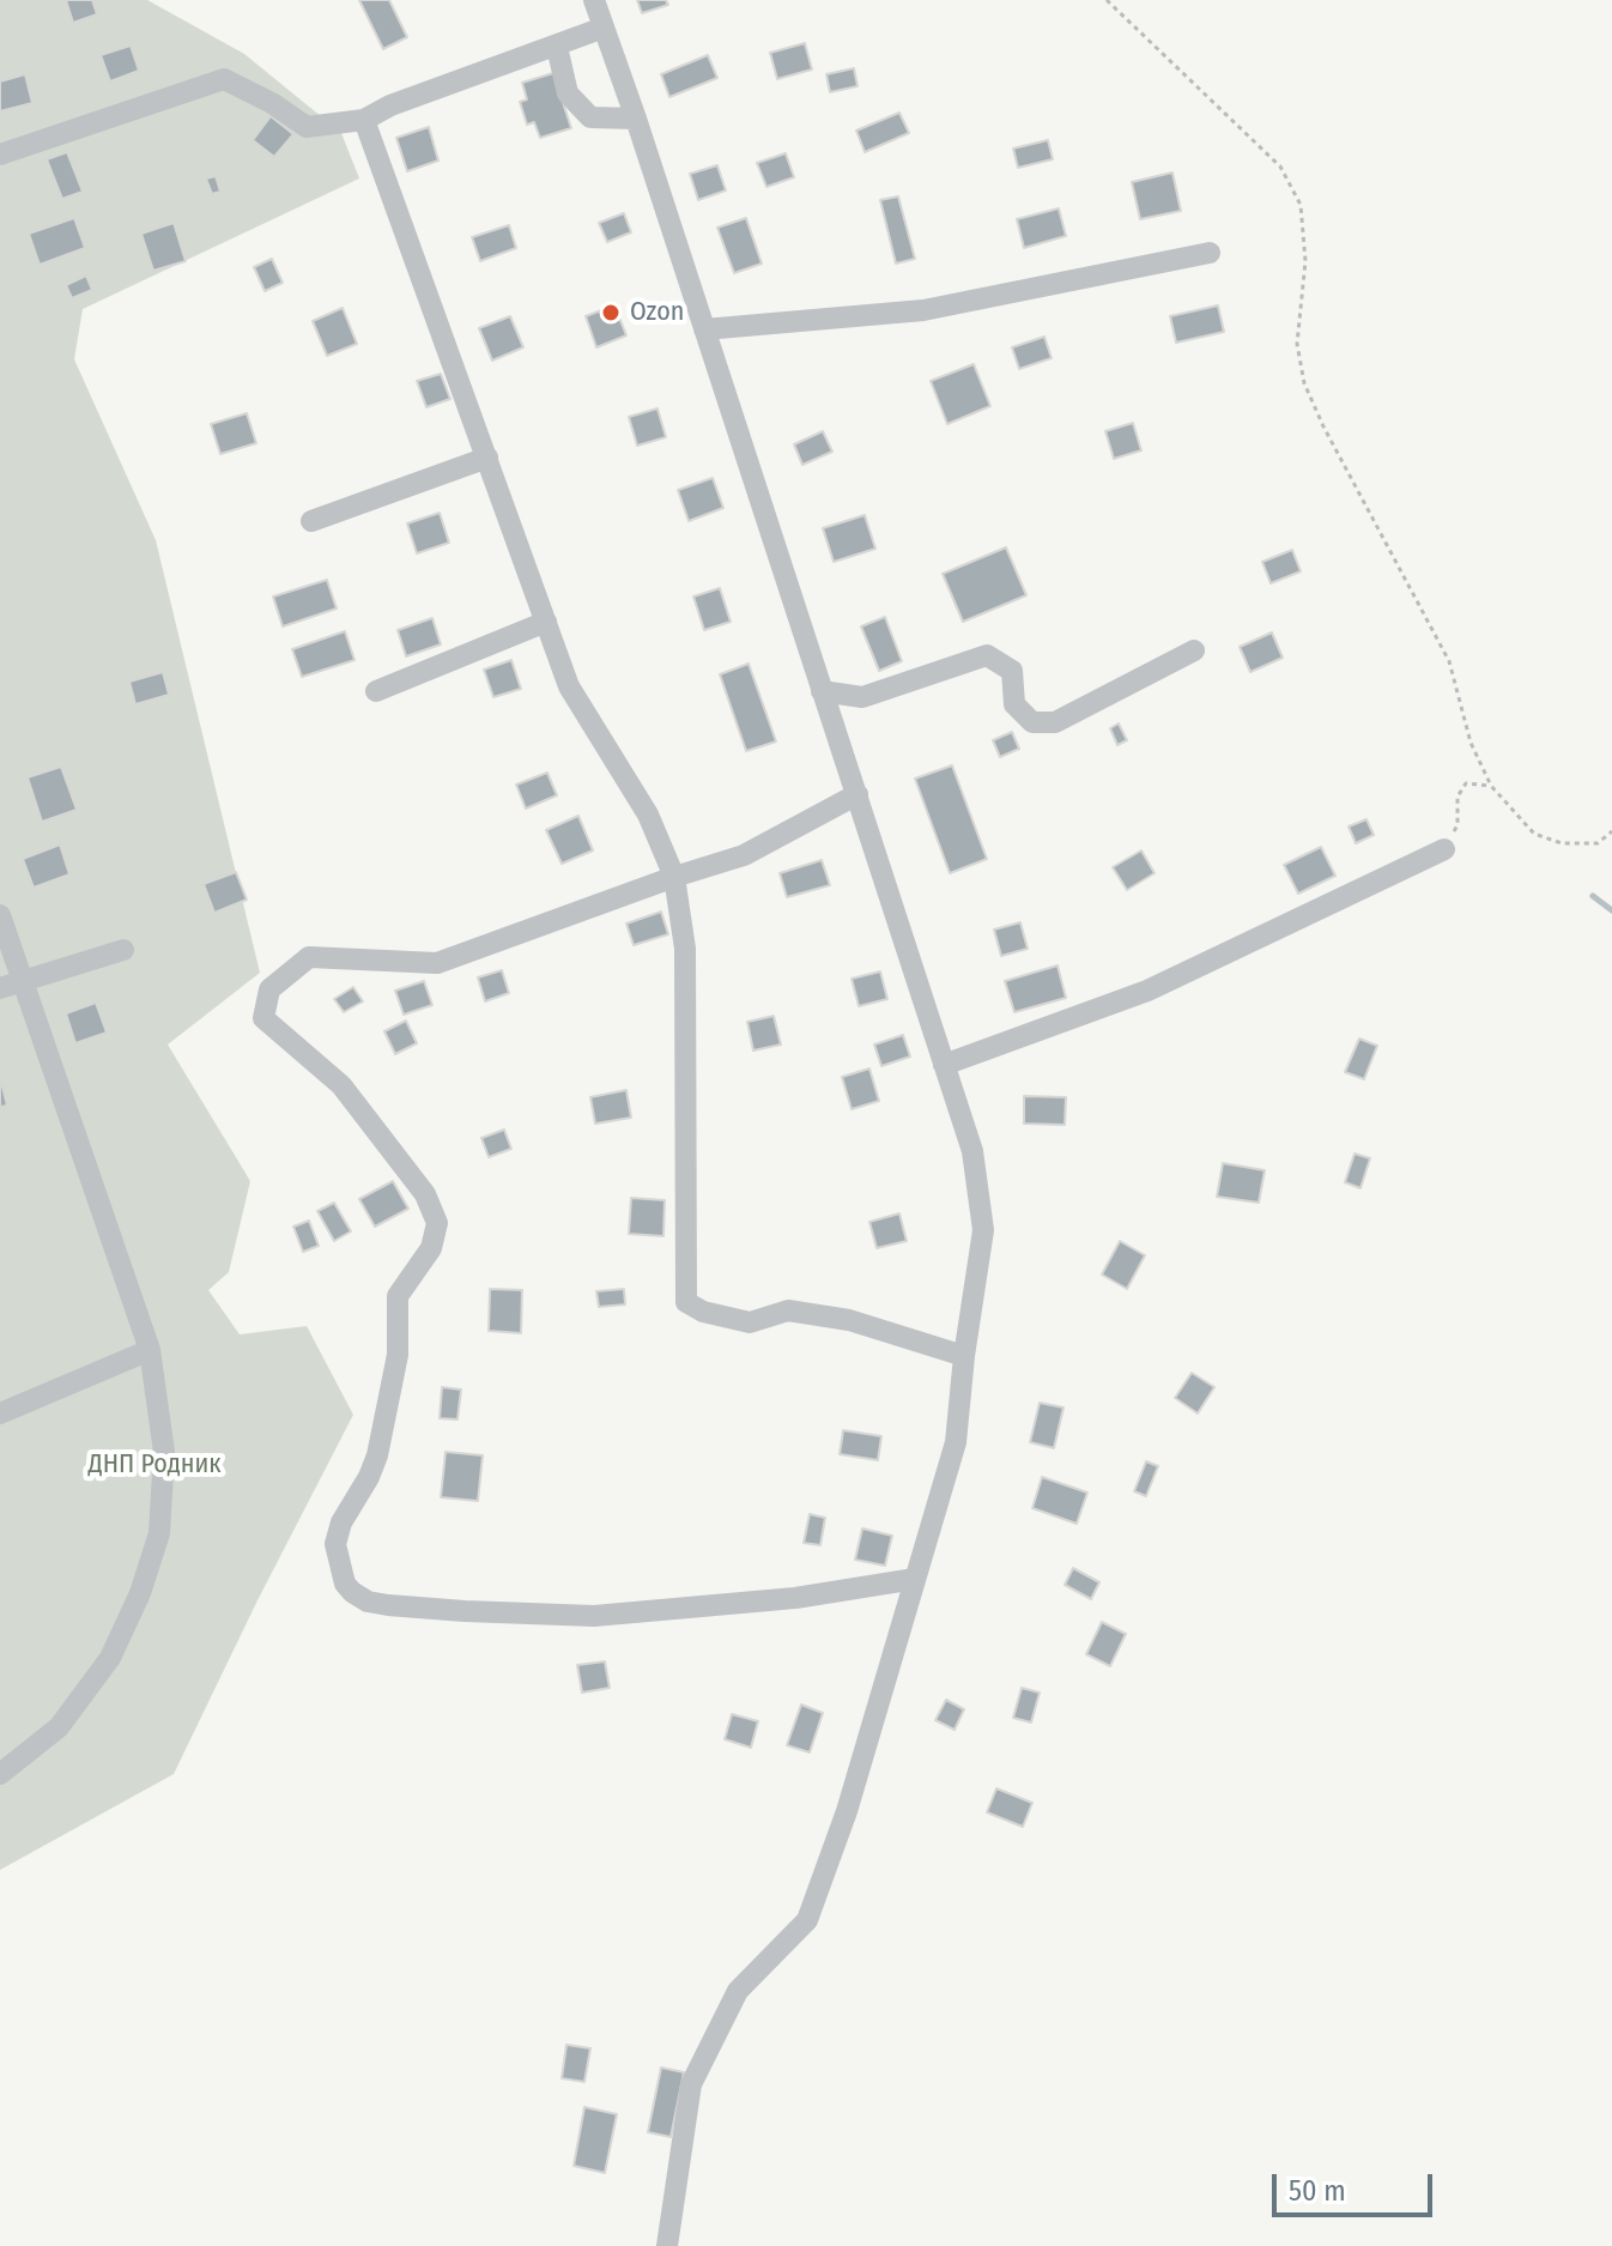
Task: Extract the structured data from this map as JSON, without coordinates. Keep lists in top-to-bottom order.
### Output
{
  "parks": ["ДНП Родник"],
  "places": ["Ozon"],
  "scale_bar": "50 m"
}
